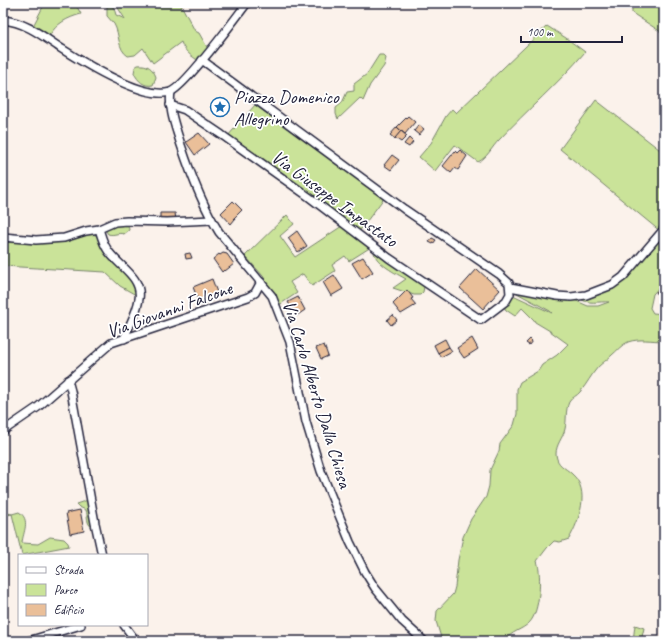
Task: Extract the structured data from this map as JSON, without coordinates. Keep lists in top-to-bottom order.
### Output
{
  "streets": {
    "street": ["Via Giuseppe Impastato", "Via Giovanni Falcone", "Via Carlo Alberto Dalla Chiesa"]
  },
  "crossings": [
    ["Via Giuseppe Impastato", "Via Carlo Alberto Dalla Chiesa"],
    ["Via Giovanni Falcone", "Via Carlo Alberto Dalla Chiesa"]
  ],
  "places": {
    "place": ["Piazza Domenico Allegrino"]
  },
  "legend": ["Strada", "Parco", "Edificio"],
  "scale_bar": "100 m"
}
